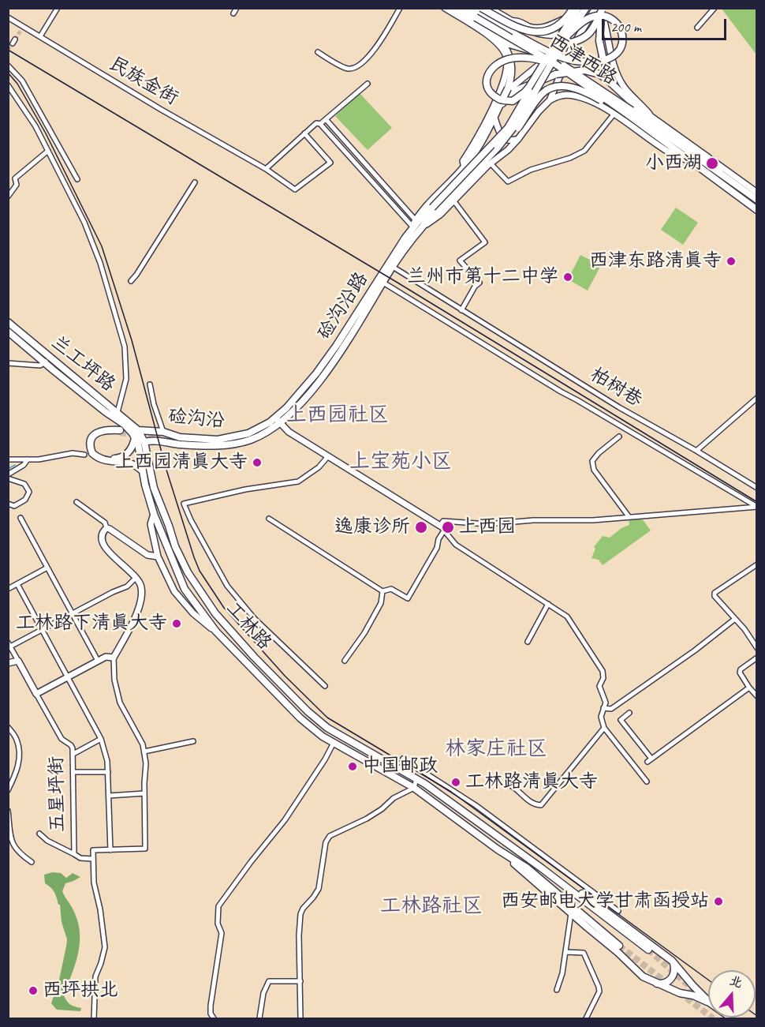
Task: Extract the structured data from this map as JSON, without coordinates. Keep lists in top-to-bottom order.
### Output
{
  "streets": {
    "main road": [
      "西津西路",
      "硷沟沿路",
      "兰工坪路",
      "硷沟沿",
      "工林路"
    ],
    "street": ["民族金街", "柏树巷", "五星坪街"]
  },
  "crossings": [
    ["硷沟沿路", "柏树巷"],
    ["硷沟沿路", "硷沟沿"],
    ["兰工坪路", "硷沟沿"],
    ["兰工坪路", "工林路"],
    ["硷沟沿", "工林路"]
  ],
  "districts": [
    "上西园社区",
    "上宝苑小区",
    "林家庄社区",
    "工林路社区"
  ],
  "places": [
    "小西湖",
    "西津东路清真寺",
    "兰州市第十二中学",
    "上西园清真大寺",
    "逸康诊所",
    "上西园",
    "工林路下清真大寺",
    "中国邮政",
    "工林路清真大寺",
    "西安邮电大学甘肃函授站",
    "西坪拱北"
  ],
  "scale_bar": "200 m",
  "north": "top"
}
